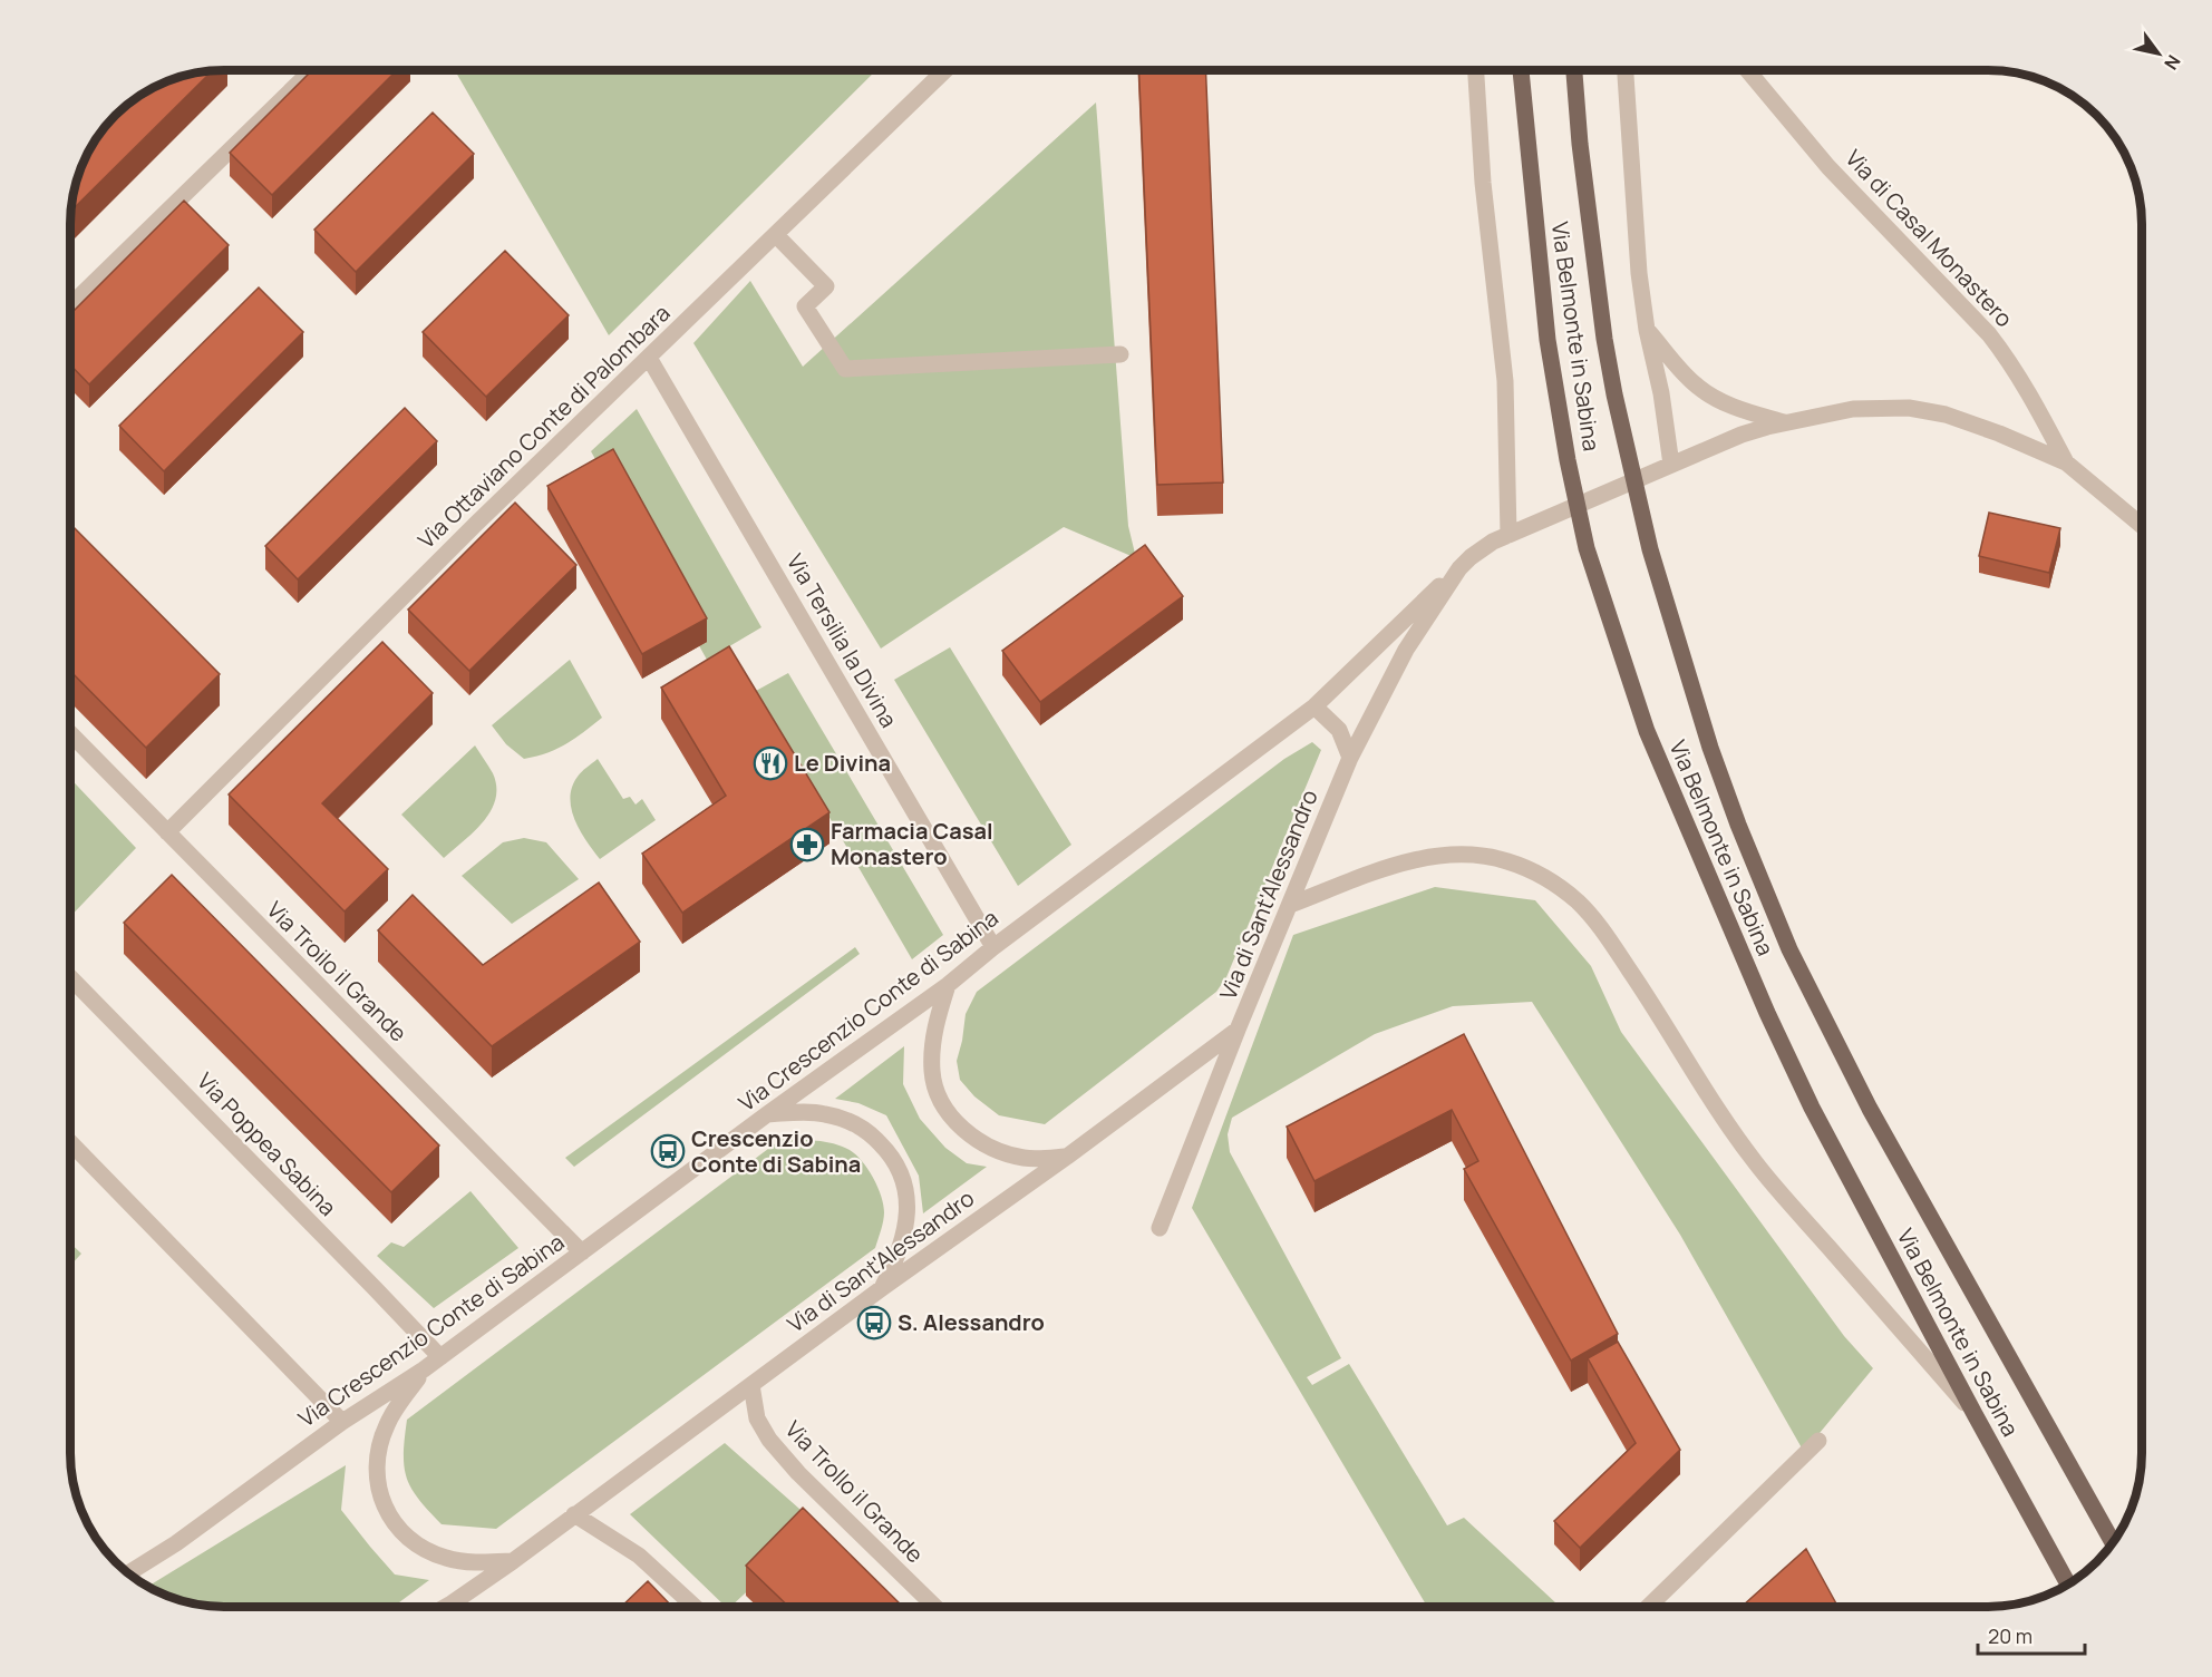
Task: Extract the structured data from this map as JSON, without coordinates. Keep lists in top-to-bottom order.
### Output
{
  "streets": {
    "main road": ["Via Belmonte in Sabina"],
    "street": [
      "Via di Casal Monastero",
      "Via Ottaviano Conte di Palombara",
      "Via Tersilia la Divina",
      "Via di Sant'Alessandro",
      "Via Troilo il Grande",
      "Via Crescenzio Conte di Sabina",
      "Via Poppea Sabina",
      "Via Trollo il Grande"
    ]
  },
  "crossings": [
    ["Via di Casal Monastero", "Via di Sant'Alessandro"],
    ["Via Ottaviano Conte di Palombara", "Via Tersilia la Divina"],
    ["Via Ottaviano Conte di Palombara", "Via Troilo il Grande"],
    ["Via Tersilia la Divina", "Via Crescenzio Conte di Sabina"],
    ["Via di Sant'Alessandro", "Via Crescenzio Conte di Sabina"],
    ["Via di Sant'Alessandro", "Via Trollo il Grande"],
    ["Via Troilo il Grande", "Via Crescenzio Conte di Sabina"],
    ["Via Crescenzio Conte di Sabina", "Via Poppea Sabina"]
  ],
  "places": {
    "restaurant": ["Le Divina"],
    "pharmacy": ["Farmacia Casal Monastero"],
    "bus stop": ["Crescenzio Conte di Sabina", "S. Alessandro"]
  },
  "scale_bar": "20 m",
  "north": "bottom right"
}
